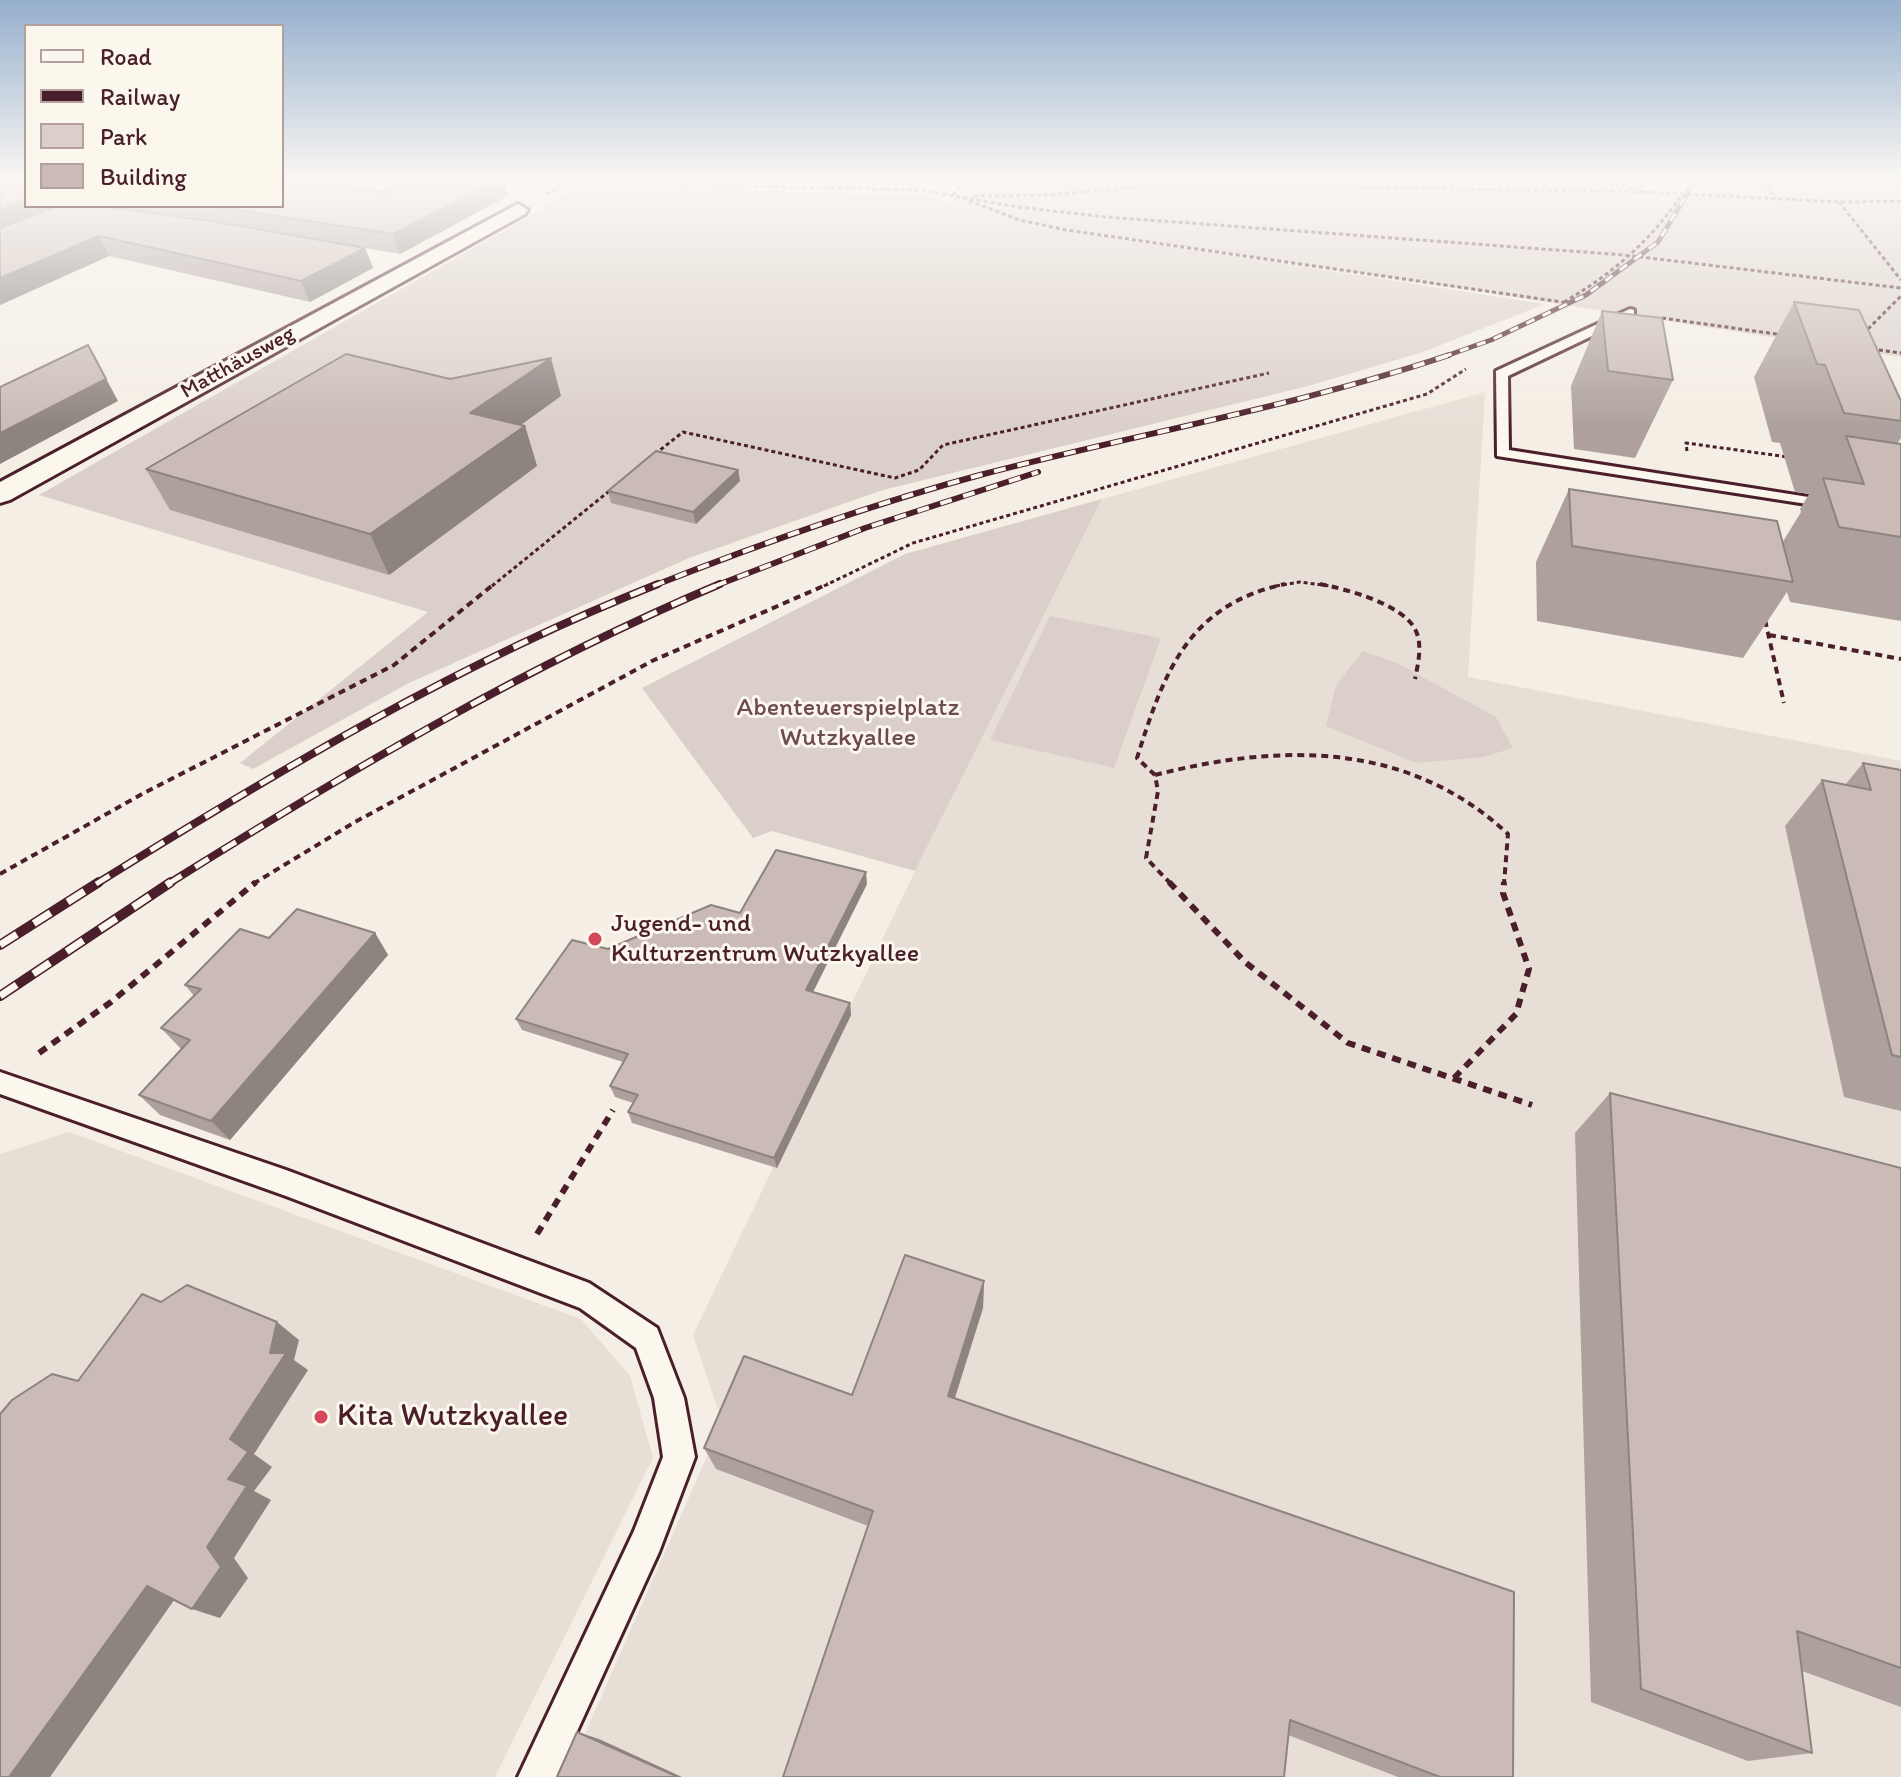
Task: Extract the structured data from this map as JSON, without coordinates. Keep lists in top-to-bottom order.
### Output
{
  "streets": {
    "street": ["Matthäusweg"]
  },
  "parks": ["Abenteuerspielplatz Wutzkyallee"],
  "places": ["Jugend- und Kulturzentrum Wutzkyallee", "Kita Wutzkyallee"],
  "legend": [
    "Road",
    "Railway",
    "Park",
    "Building"
  ]
}
